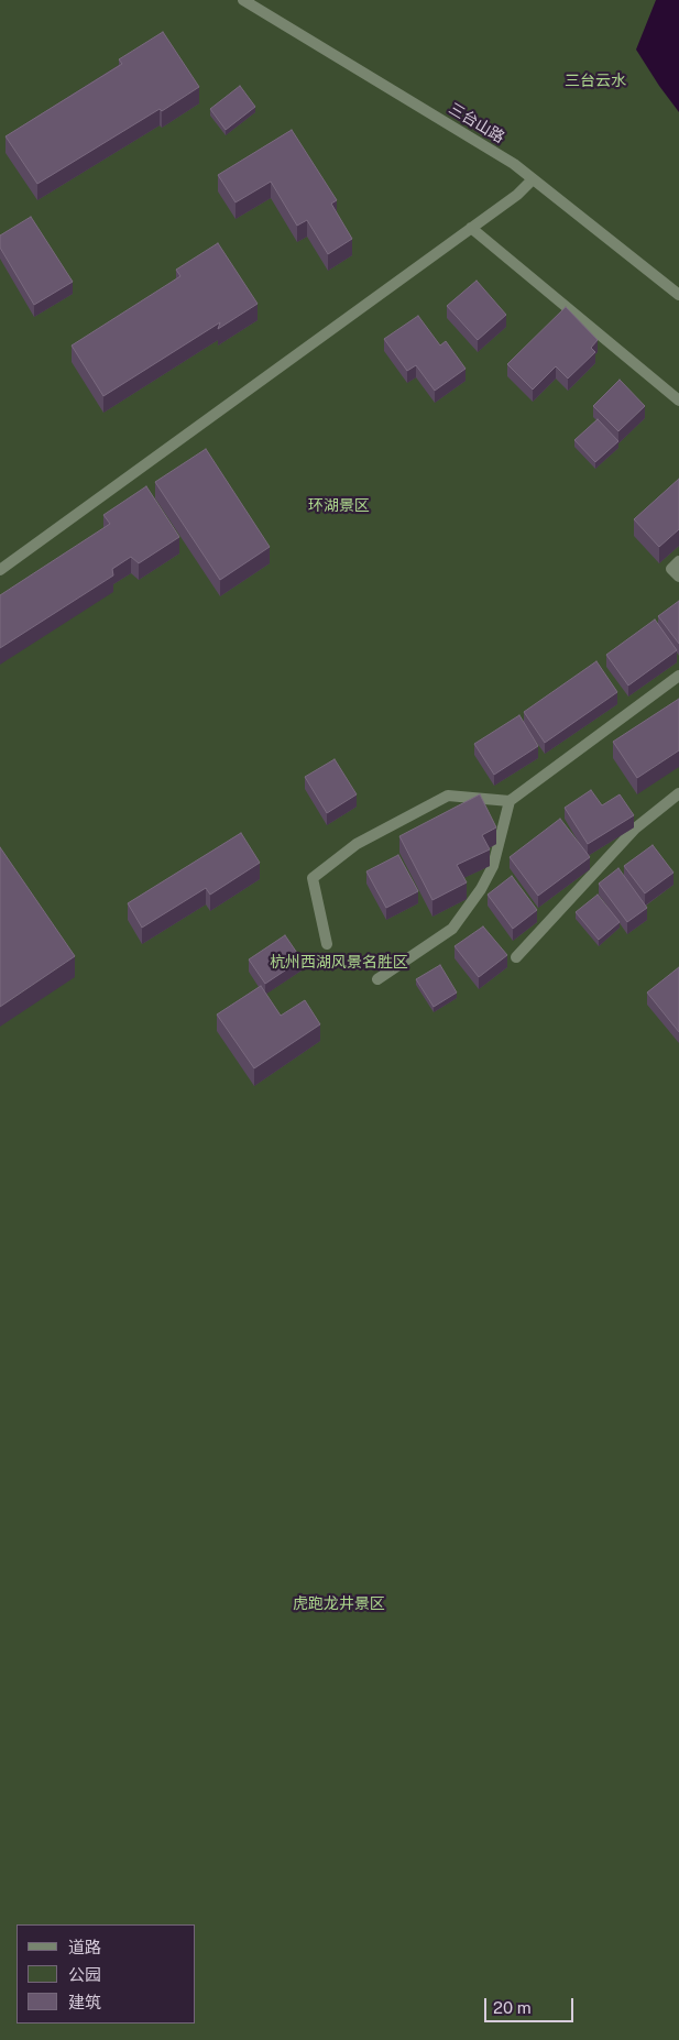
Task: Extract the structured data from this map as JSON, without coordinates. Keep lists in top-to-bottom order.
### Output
{
  "streets": {
    "street": ["三台山路"]
  },
  "parks": [
    "三台云水",
    "环湖景区",
    "杭州西湖风景名胜区",
    "虎跑龙井景区"
  ],
  "legend": ["道路", "公园", "建筑"],
  "scale_bar": "20 m"
}
